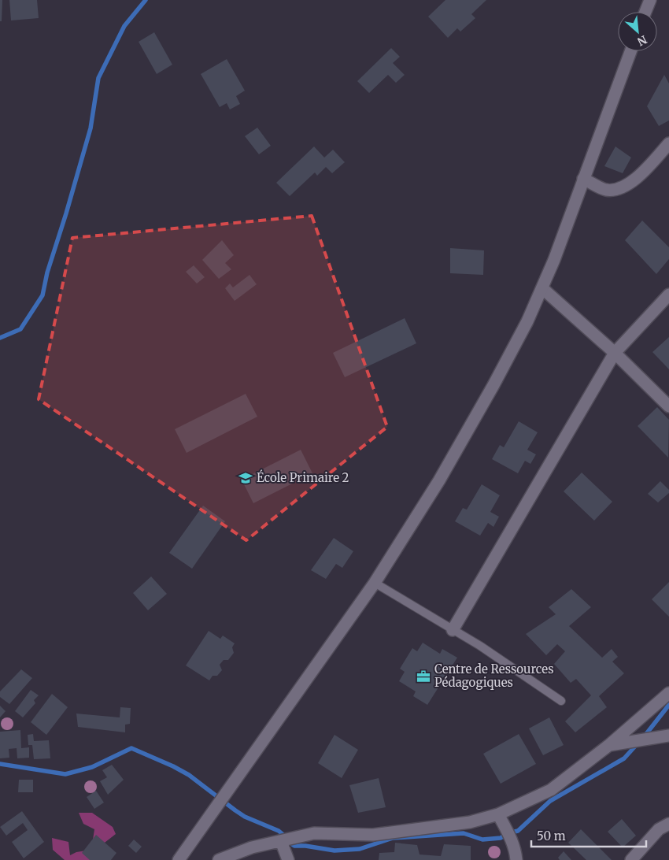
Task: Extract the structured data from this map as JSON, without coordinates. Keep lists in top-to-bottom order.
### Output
{
  "places": {
    "school or university": ["École Primaire 2"],
    "office": ["Centre de Ressources Pédagogiques"]
  },
  "scale_bar": "50 m",
  "north": "bottom right"
}
